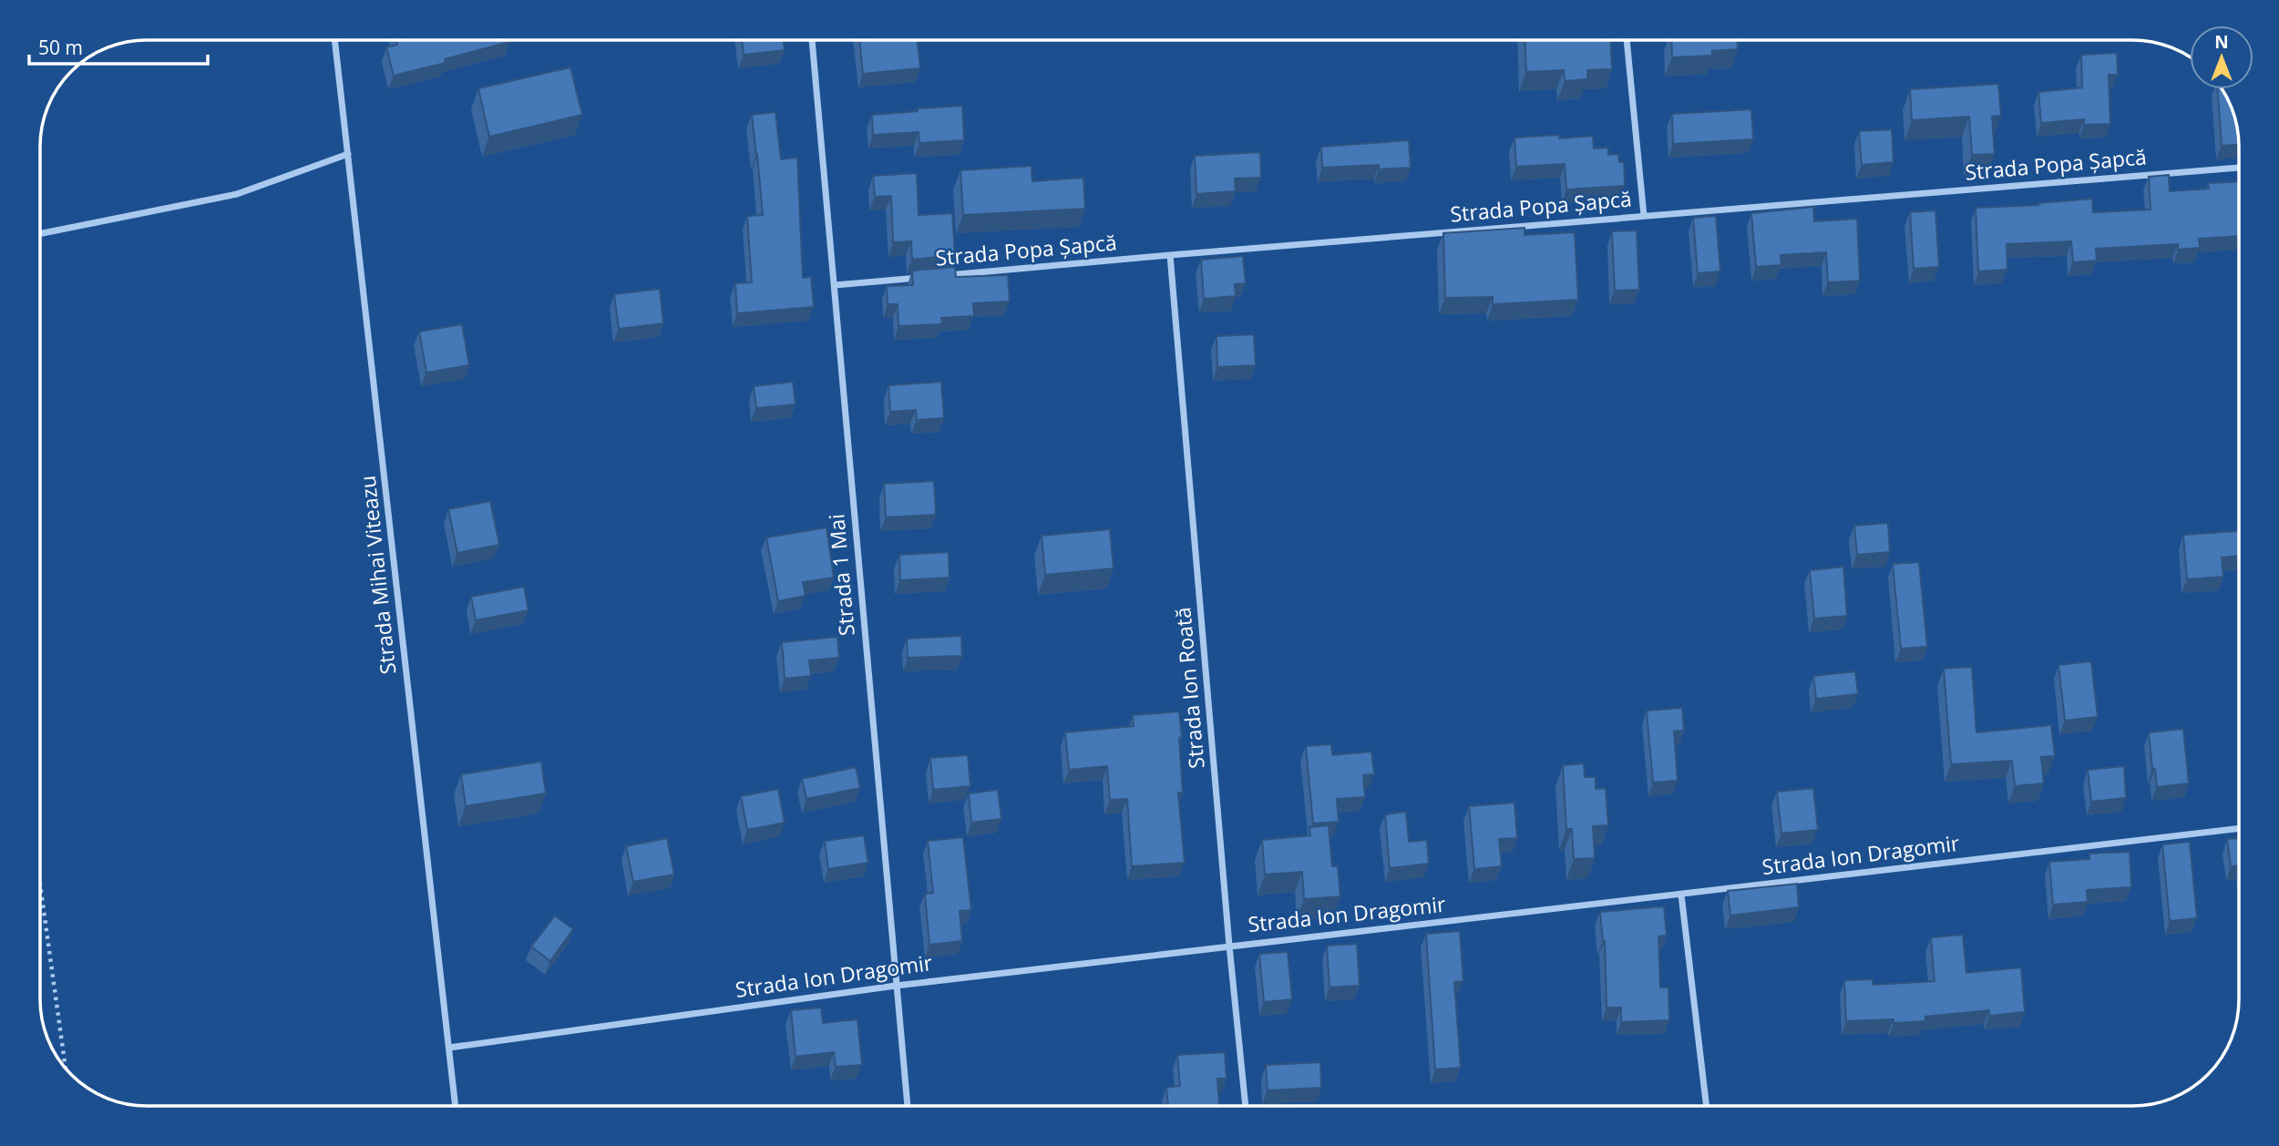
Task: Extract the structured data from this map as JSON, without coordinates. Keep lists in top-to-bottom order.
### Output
{
  "streets": {
    "street": [
      "Strada Popa Șapcă",
      "Strada Mihai Viteazu",
      "Strada 1 Mai",
      "Strada Ion Roată",
      "Strada Ion Dragomir"
    ]
  },
  "crossings": [
    ["Strada Popa Șapcă", "Strada 1 Mai"],
    ["Strada Popa Șapcă", "Strada Ion Roată"],
    ["Strada Mihai Viteazu", "Strada Ion Dragomir"],
    ["Strada 1 Mai", "Strada Ion Dragomir"],
    ["Strada Ion Roată", "Strada Ion Dragomir"]
  ],
  "scale_bar": "50 m",
  "north": "top"
}
